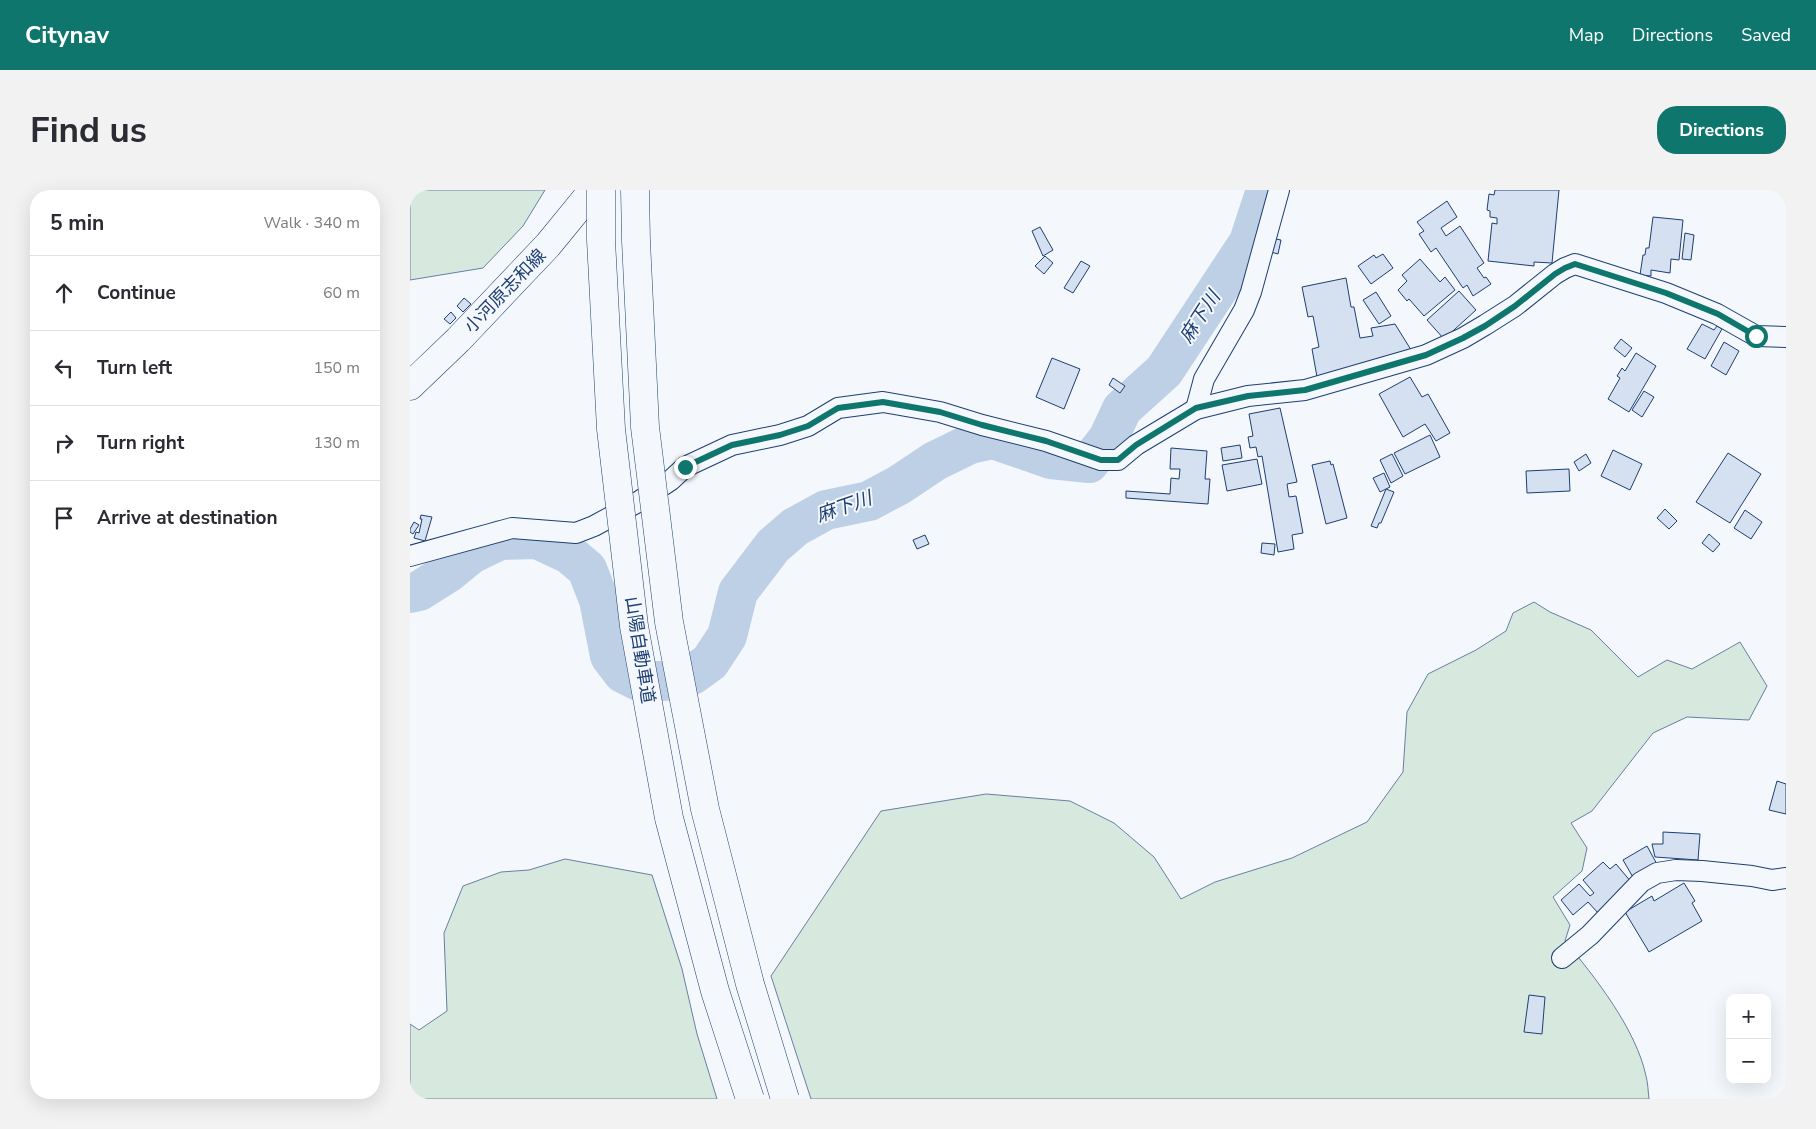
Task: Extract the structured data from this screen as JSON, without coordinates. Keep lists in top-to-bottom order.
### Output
{
  "streets": {
    "main road": ["小河原志和線", "山陽自動車道"]
  },
  "water": ["麻下川"],
  "page": {
    "header": "Citynav",
    "nav": ["Map", "Directions", "Saved"],
    "buttons": "Directions",
    "title": "Find us",
    "heading": ["5 min", "Walk · 340 m"],
    "list": [
      ["Continue", "60 m"],
      ["Turn left", "150 m"],
      ["Turn right", "130 m"],
      "Arrive at destination"
    ],
    "map_buttons": ["+", "−"]
  }
}
